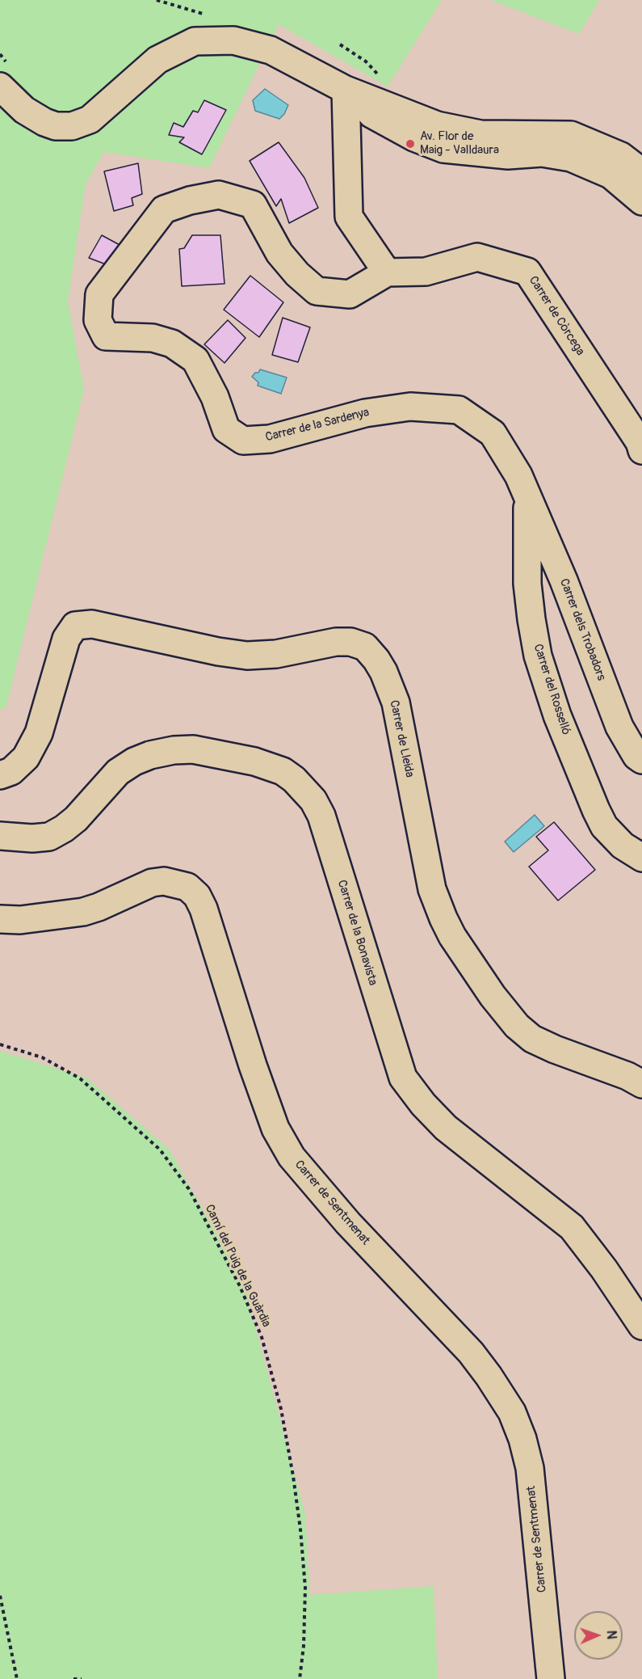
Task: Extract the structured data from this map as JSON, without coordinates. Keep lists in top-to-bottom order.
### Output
{
  "streets": {
    "street": [
      "Carrer de Còrcega",
      "Carrer de la Sardenya",
      "Carrer dels Trobadors",
      "Carrer del Rosselló",
      "Carrer de Lleida",
      "Carrer de la Bonavista",
      "Carrer de Sentmenat"
    ],
    "path": ["Camí del Puig de la Guàrdia"]
  },
  "crossings": [
    ["Carrer de Còrcega", "Carrer de la Sardenya"],
    ["Carrer de la Sardenya", "Carrer dels Trobadors"],
    ["Carrer de la Sardenya", "Carrer del Rosselló"],
    ["Carrer dels Trobadors", "Carrer del Rosselló"]
  ],
  "places": ["Av. Flor de Maig - Valldaura"],
  "north": "right"
}
